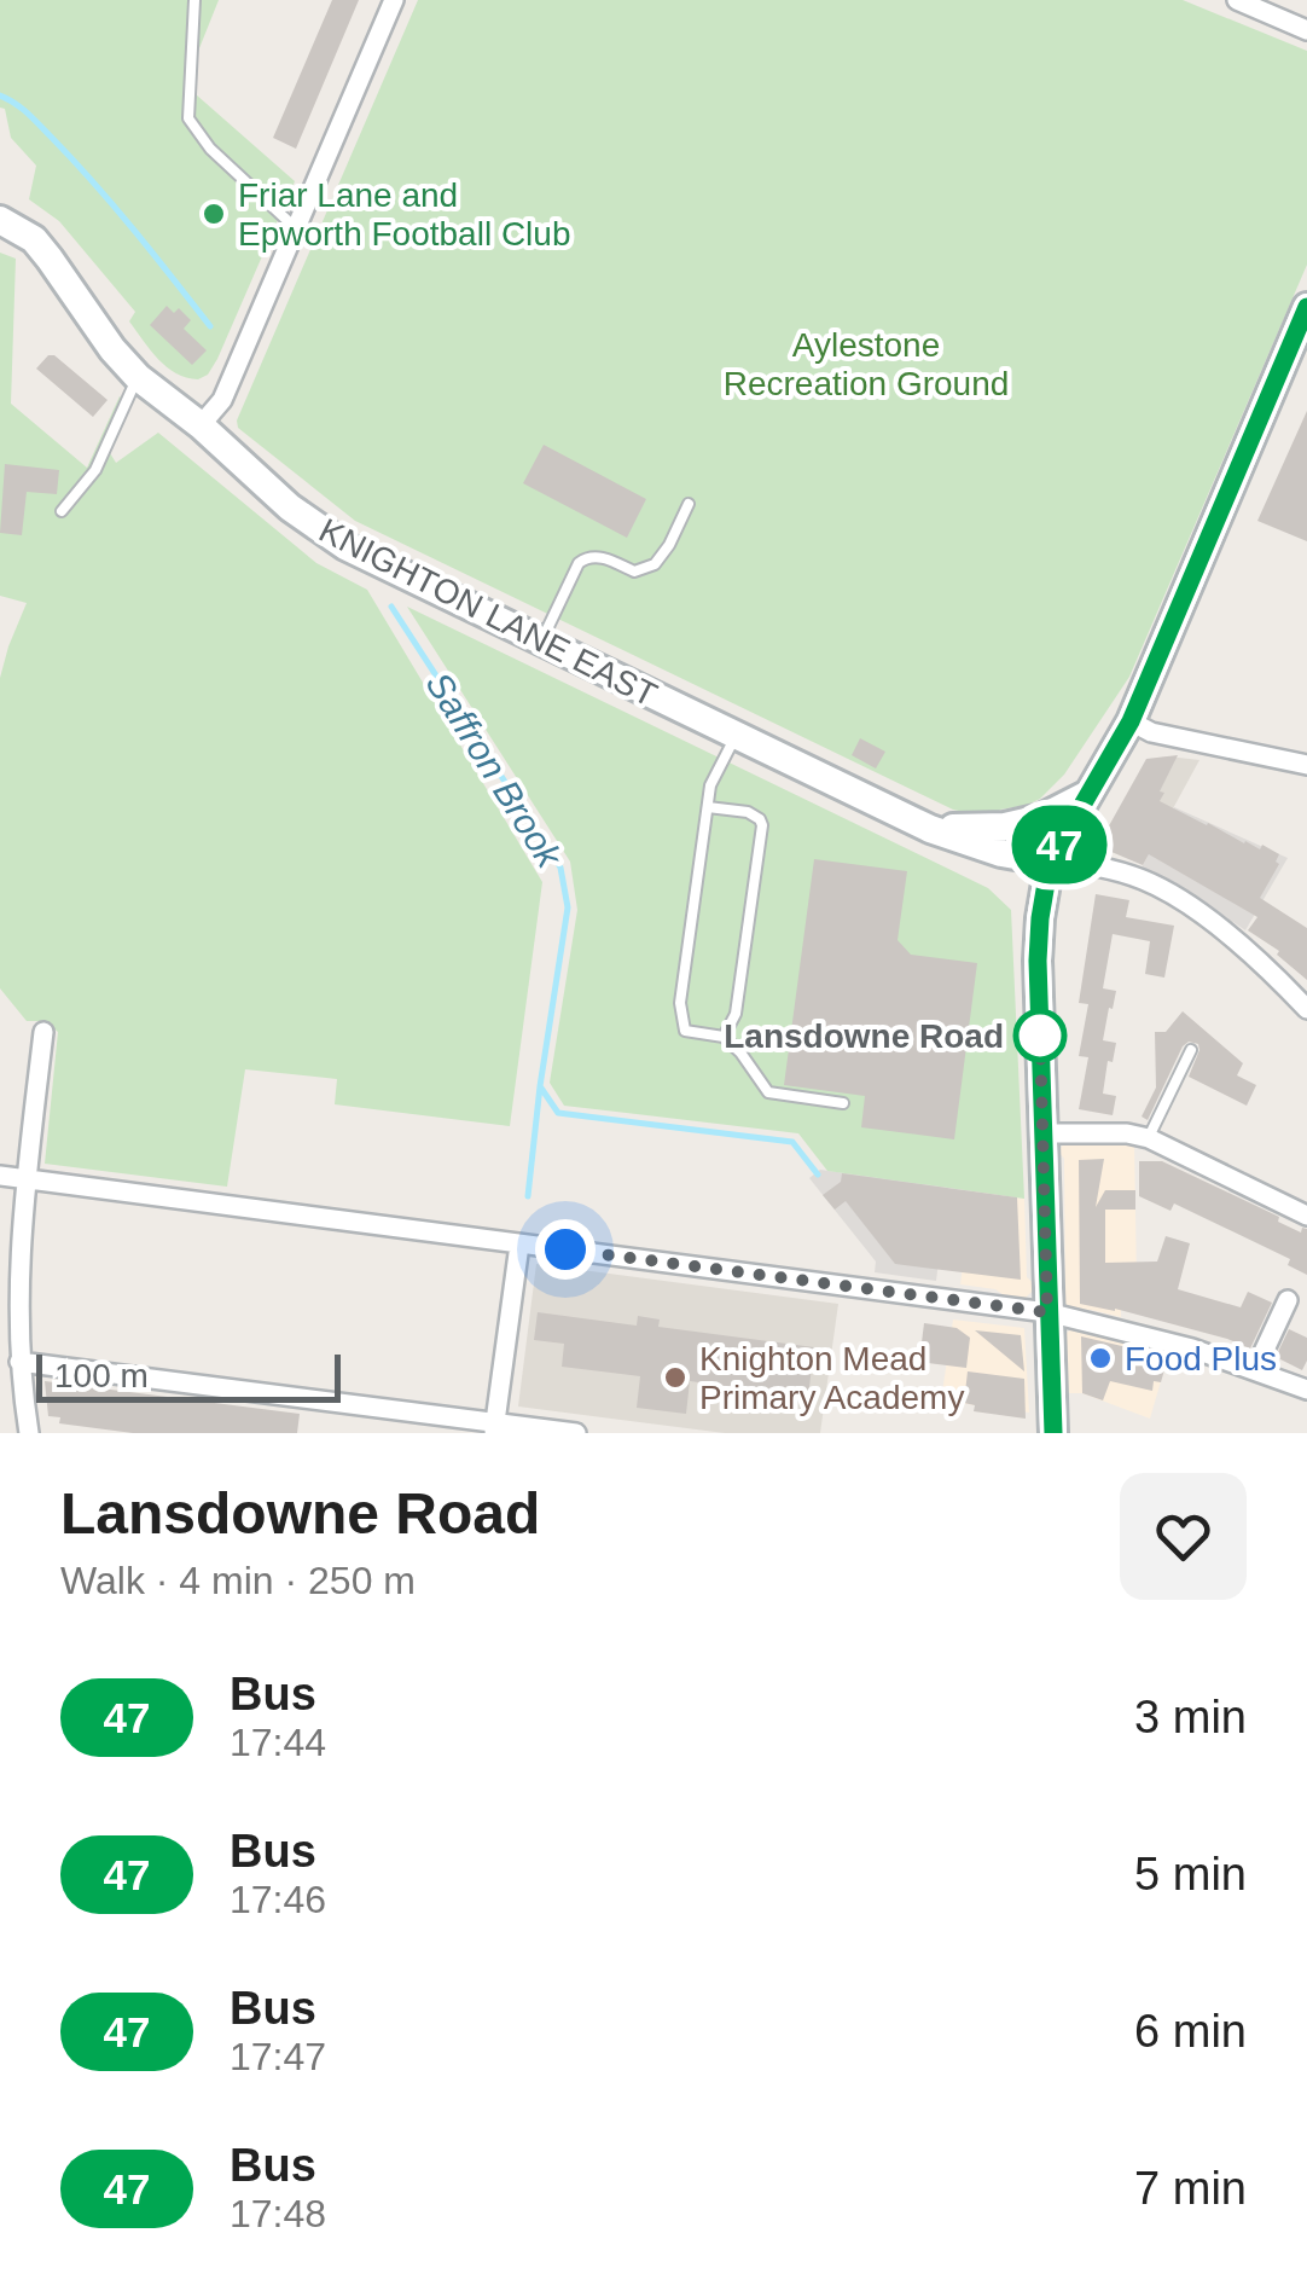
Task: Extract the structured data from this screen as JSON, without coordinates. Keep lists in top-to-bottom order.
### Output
{
  "streets": {
    "street": ["KNIGHTON LANE EAST"]
  },
  "water": ["Saffron Brook"],
  "parks": ["Aylestone Recreation Ground"],
  "places": [
    "Friar Lane and Epworth Football Club",
    "Lansdowne Road",
    "Food Plus",
    "Knighton Mead Primary Academy"
  ],
  "lines": ["bus line 47"],
  "scale_bar": "100 m",
  "page": {
    "on_map": "47",
    "scale": "100 m",
    "heading": ["Lansdowne Road", "Walk · 4 min · 250 m"],
    "list": [
      {
        "mark": "47",
        "name": "Bus",
        "note": "17:44",
        "value": "3 min"
      },
      {
        "mark": "47",
        "name": "Bus",
        "note": "17:46",
        "value": "5 min"
      },
      {
        "mark": "47",
        "name": "Bus",
        "note": "17:47",
        "value": "6 min"
      },
      {
        "mark": "47",
        "name": "Bus",
        "note": "17:48",
        "value": "7 min"
      }
    ]
  }
}
